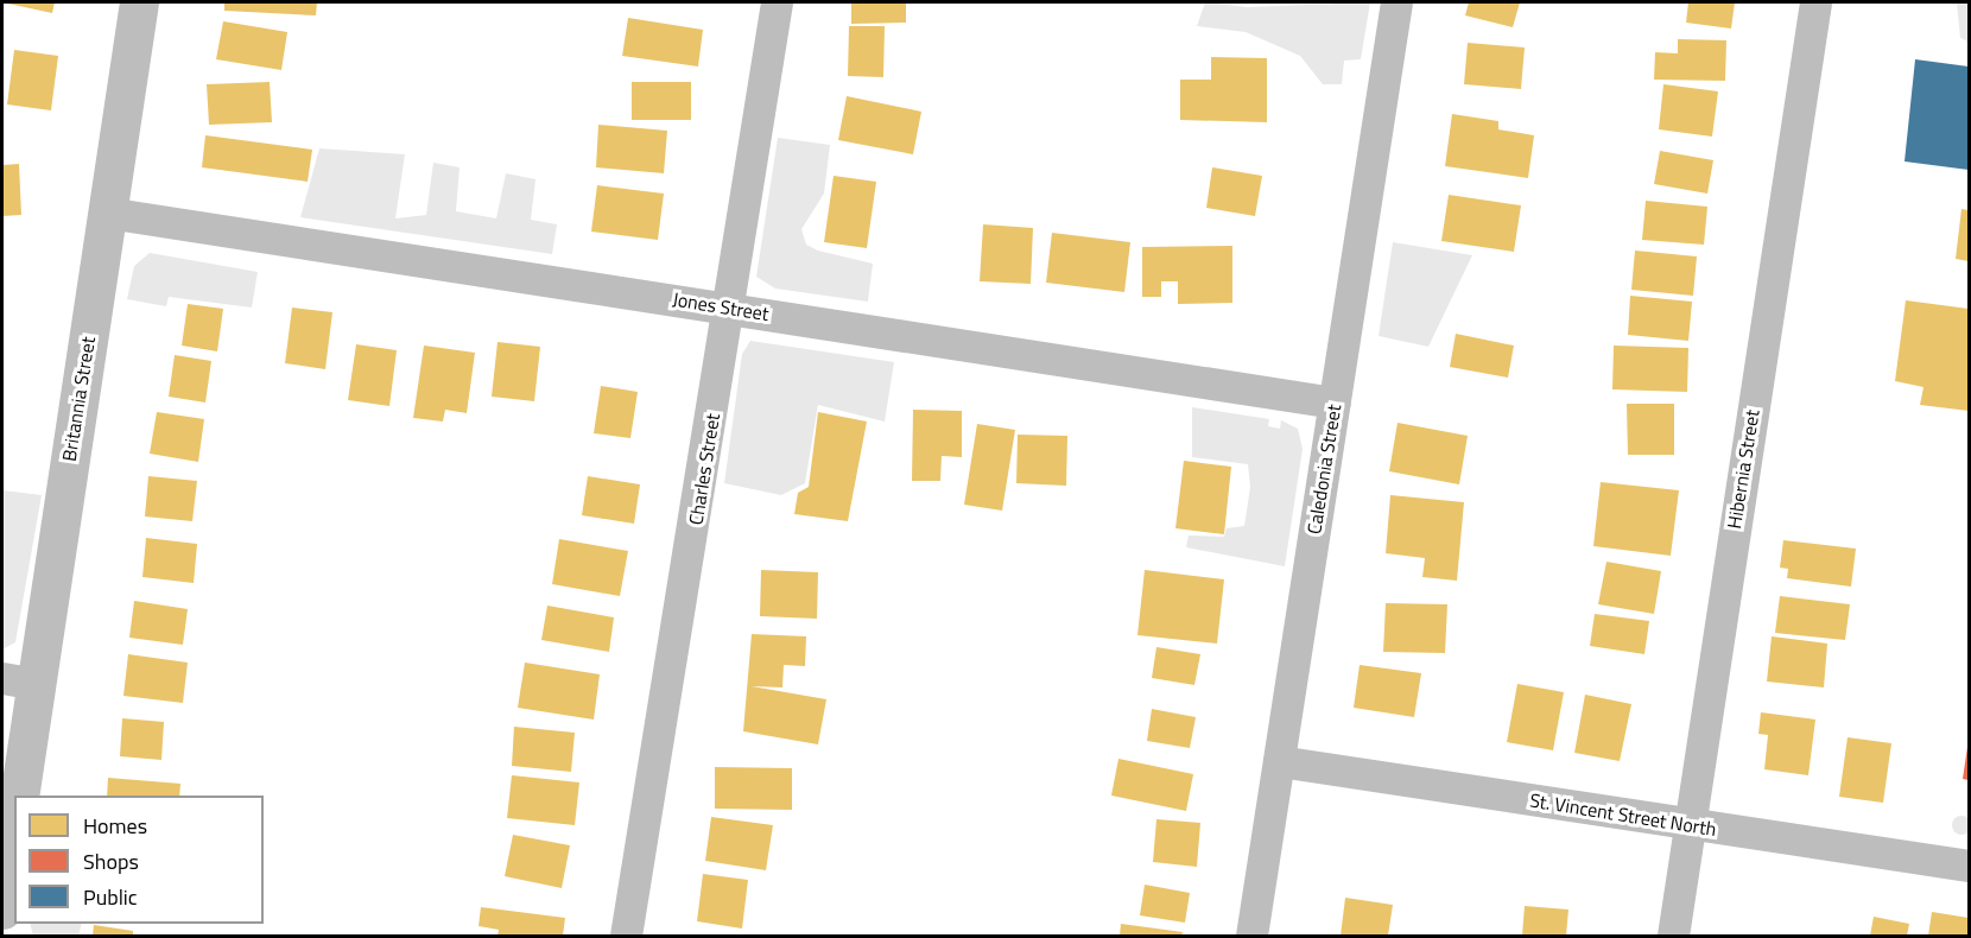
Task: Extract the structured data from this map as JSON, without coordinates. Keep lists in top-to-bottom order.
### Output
{
  "streets": {
    "street": [
      "Jones Street",
      "Britannia Street",
      "Charles Street",
      "Caledonia Street",
      "Hibernia Street",
      "St. Vincent Street North"
    ]
  },
  "crossings": [
    ["Jones Street", "Britannia Street"],
    ["Jones Street", "Charles Street"],
    ["Jones Street", "Caledonia Street"],
    ["Caledonia Street", "St. Vincent Street North"],
    ["Hibernia Street", "St. Vincent Street North"]
  ],
  "legend": ["Homes", "Shops", "Public"]
}
